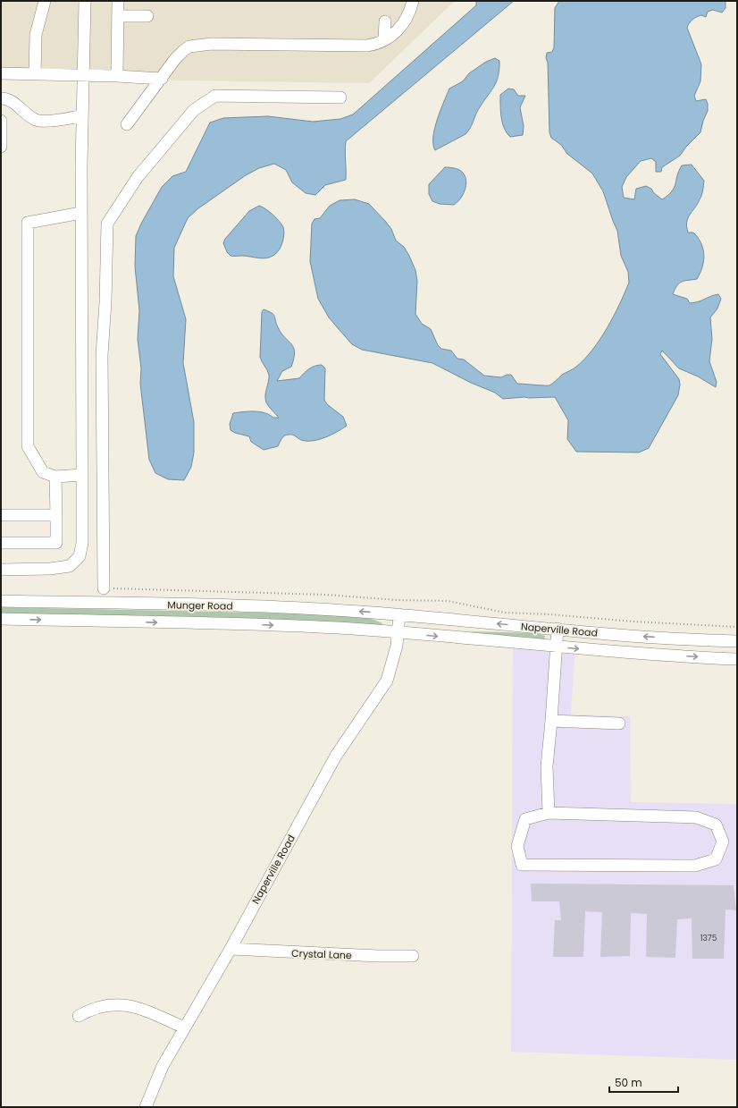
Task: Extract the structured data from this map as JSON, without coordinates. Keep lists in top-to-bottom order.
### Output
{
  "streets": {
    "street": ["Munger Road", "Naperville Road", "Crystal Lane"]
  },
  "crossings": [
    ["Munger Road", "Naperville Road"],
    ["Naperville Road", "Crystal Lane"]
  ],
  "house_numbers": ["1375"],
  "scale_bar": "50 m"
}
